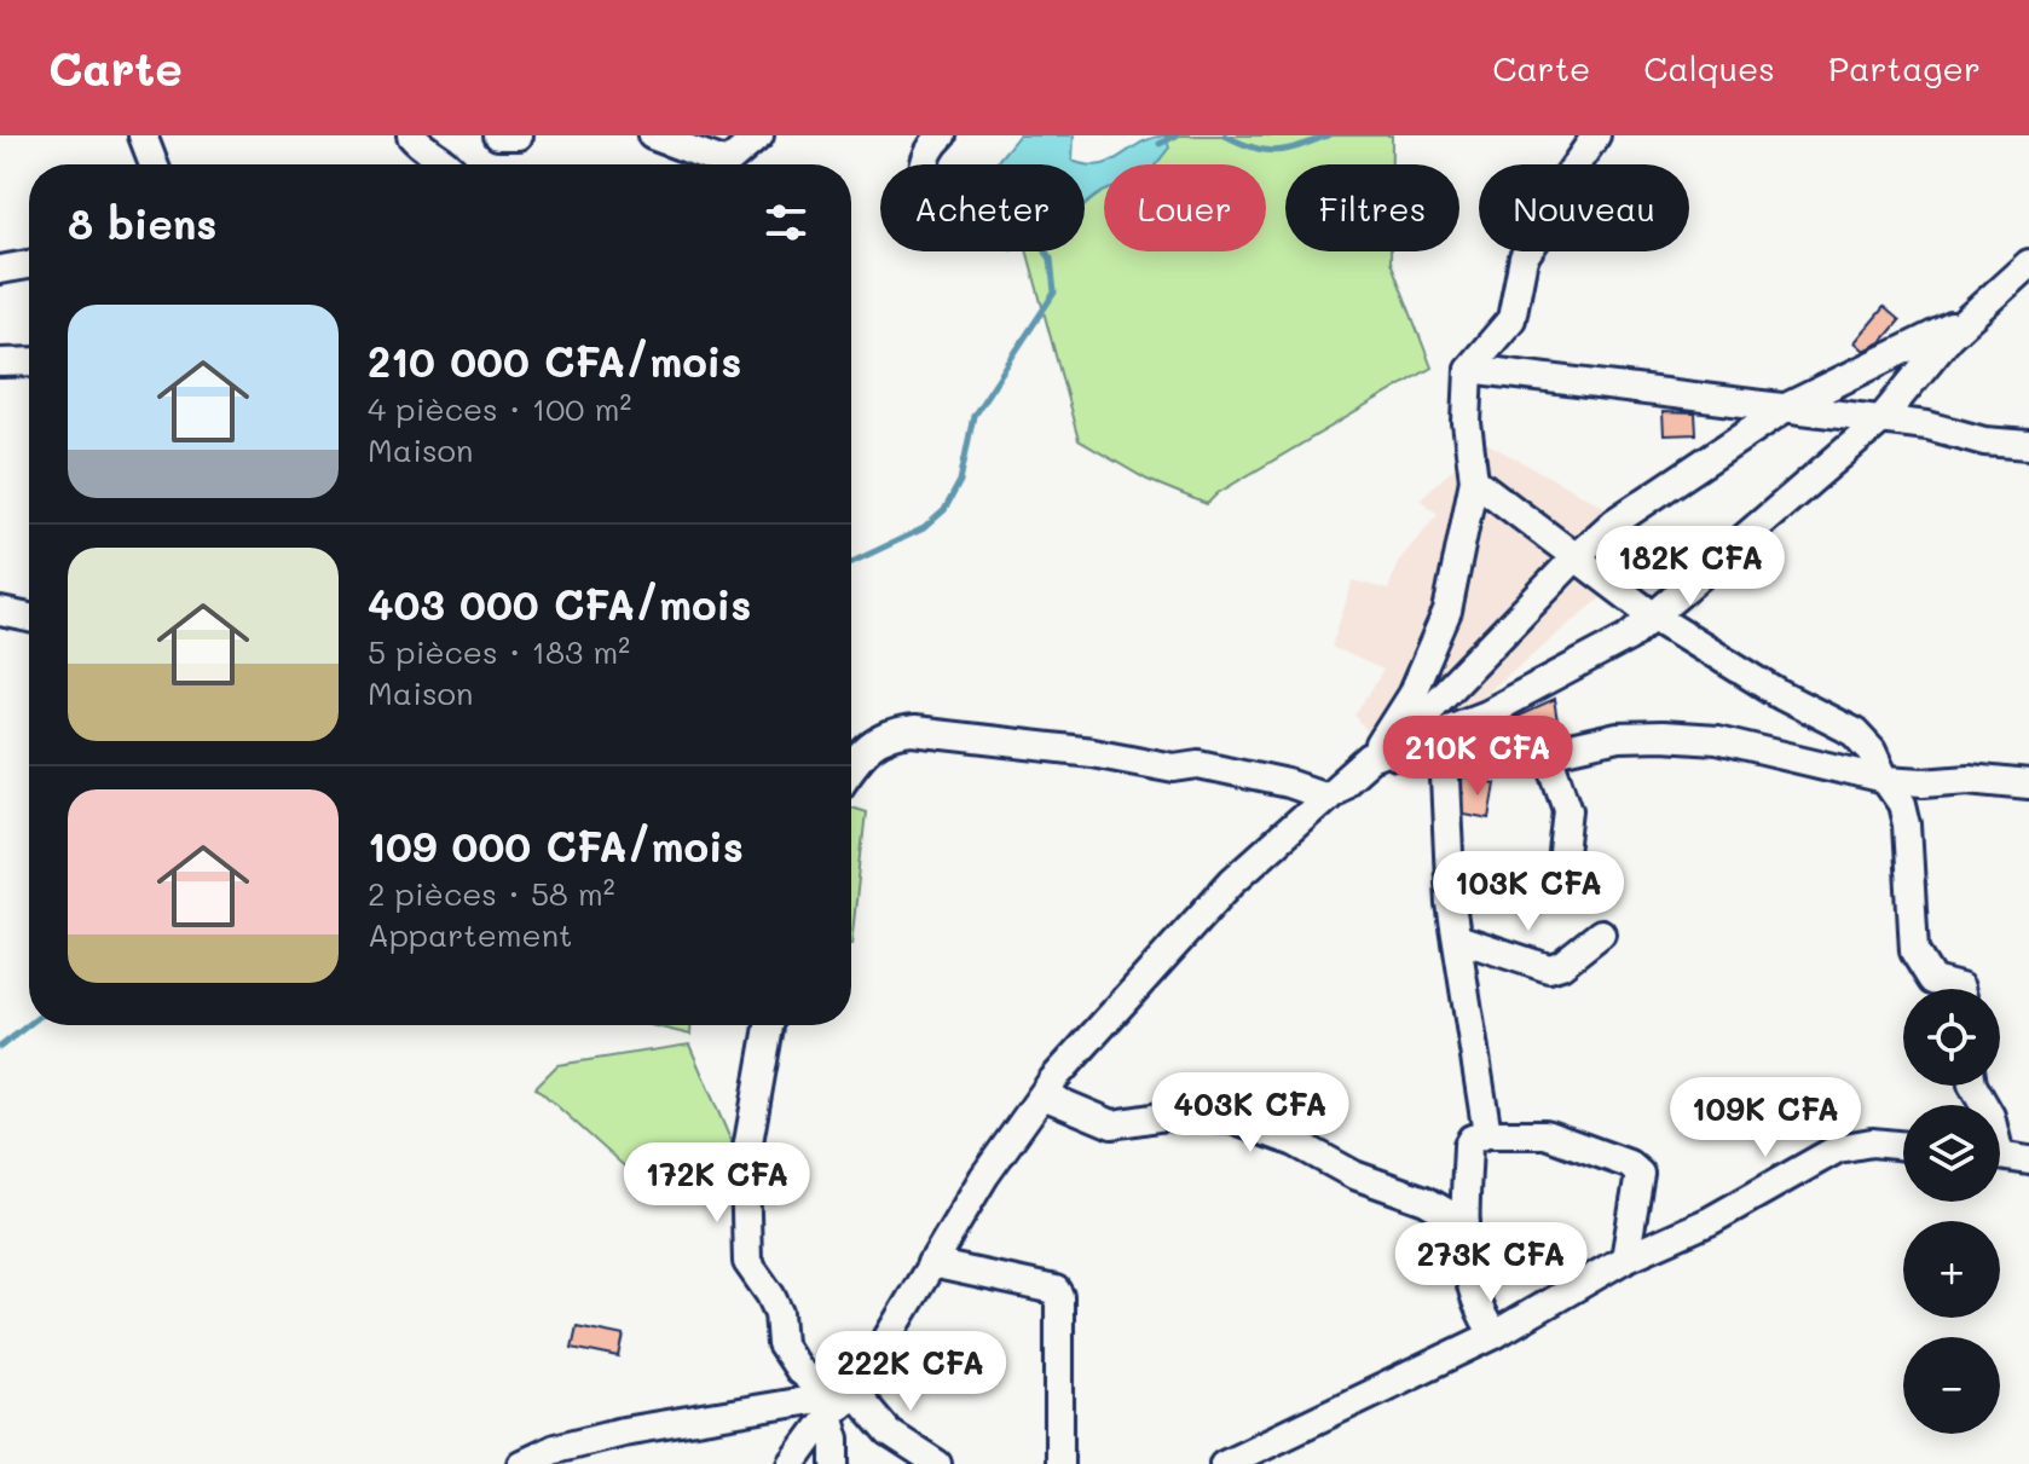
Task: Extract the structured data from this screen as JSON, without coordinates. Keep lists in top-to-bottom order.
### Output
{
  "page": {
    "header": "Carte",
    "nav": ["Carte", "Calques", "Partager"],
    "chip": [
      "Acheter",
      "Louer",
      "Filtres",
      "Nouveau"
    ],
    "heading": "8 biens",
    "list": [
      {
        "name": "210 000 CFA/mois",
        "note": "4 pièces · 100 m² · Maison"
      },
      {
        "name": "403 000 CFA/mois",
        "note": "5 pièces · 183 m² · Maison"
      },
      {
        "name": "109 000 CFA/mois",
        "note": "2 pièces · 58 m² · Appartement"
      }
    ],
    "price": [
      "182K CFA",
      "210K CFA",
      "103K CFA",
      "403K CFA",
      "109K CFA",
      "172K CFA",
      "273K CFA",
      "222K CFA"
    ],
    "map_buttons": ["+", "−"]
  }
}
